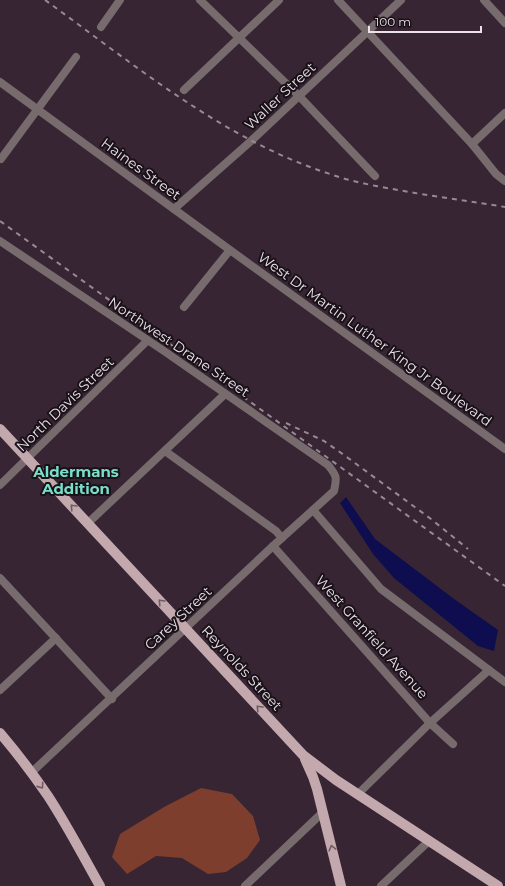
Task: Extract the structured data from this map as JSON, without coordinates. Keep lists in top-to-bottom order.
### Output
{
  "streets": {
    "main road": ["Reynolds Street"],
    "street": [
      "Waller Street",
      "Haines Street",
      "West Dr Martin Luther King Jr Boulevard",
      "Northwest Drane Street",
      "North Davis Street",
      "Carey Street",
      "West Granfield Avenue"
    ]
  },
  "crossings": [
    ["Waller Street", "Haines Street"],
    ["Haines Street", "West Dr Martin Luther King Jr Boulevard"],
    ["Northwest Drane Street", "North Davis Street"],
    ["Northwest Drane Street", "Carey Street"],
    ["North Davis Street", "Reynolds Street"],
    ["Carey Street", "West Granfield Avenue"],
    ["Carey Street", "Reynolds Street"]
  ],
  "one_way": ["Reynolds Street"],
  "districts": ["Aldermans Addition"],
  "scale_bar": "100 m"
}
